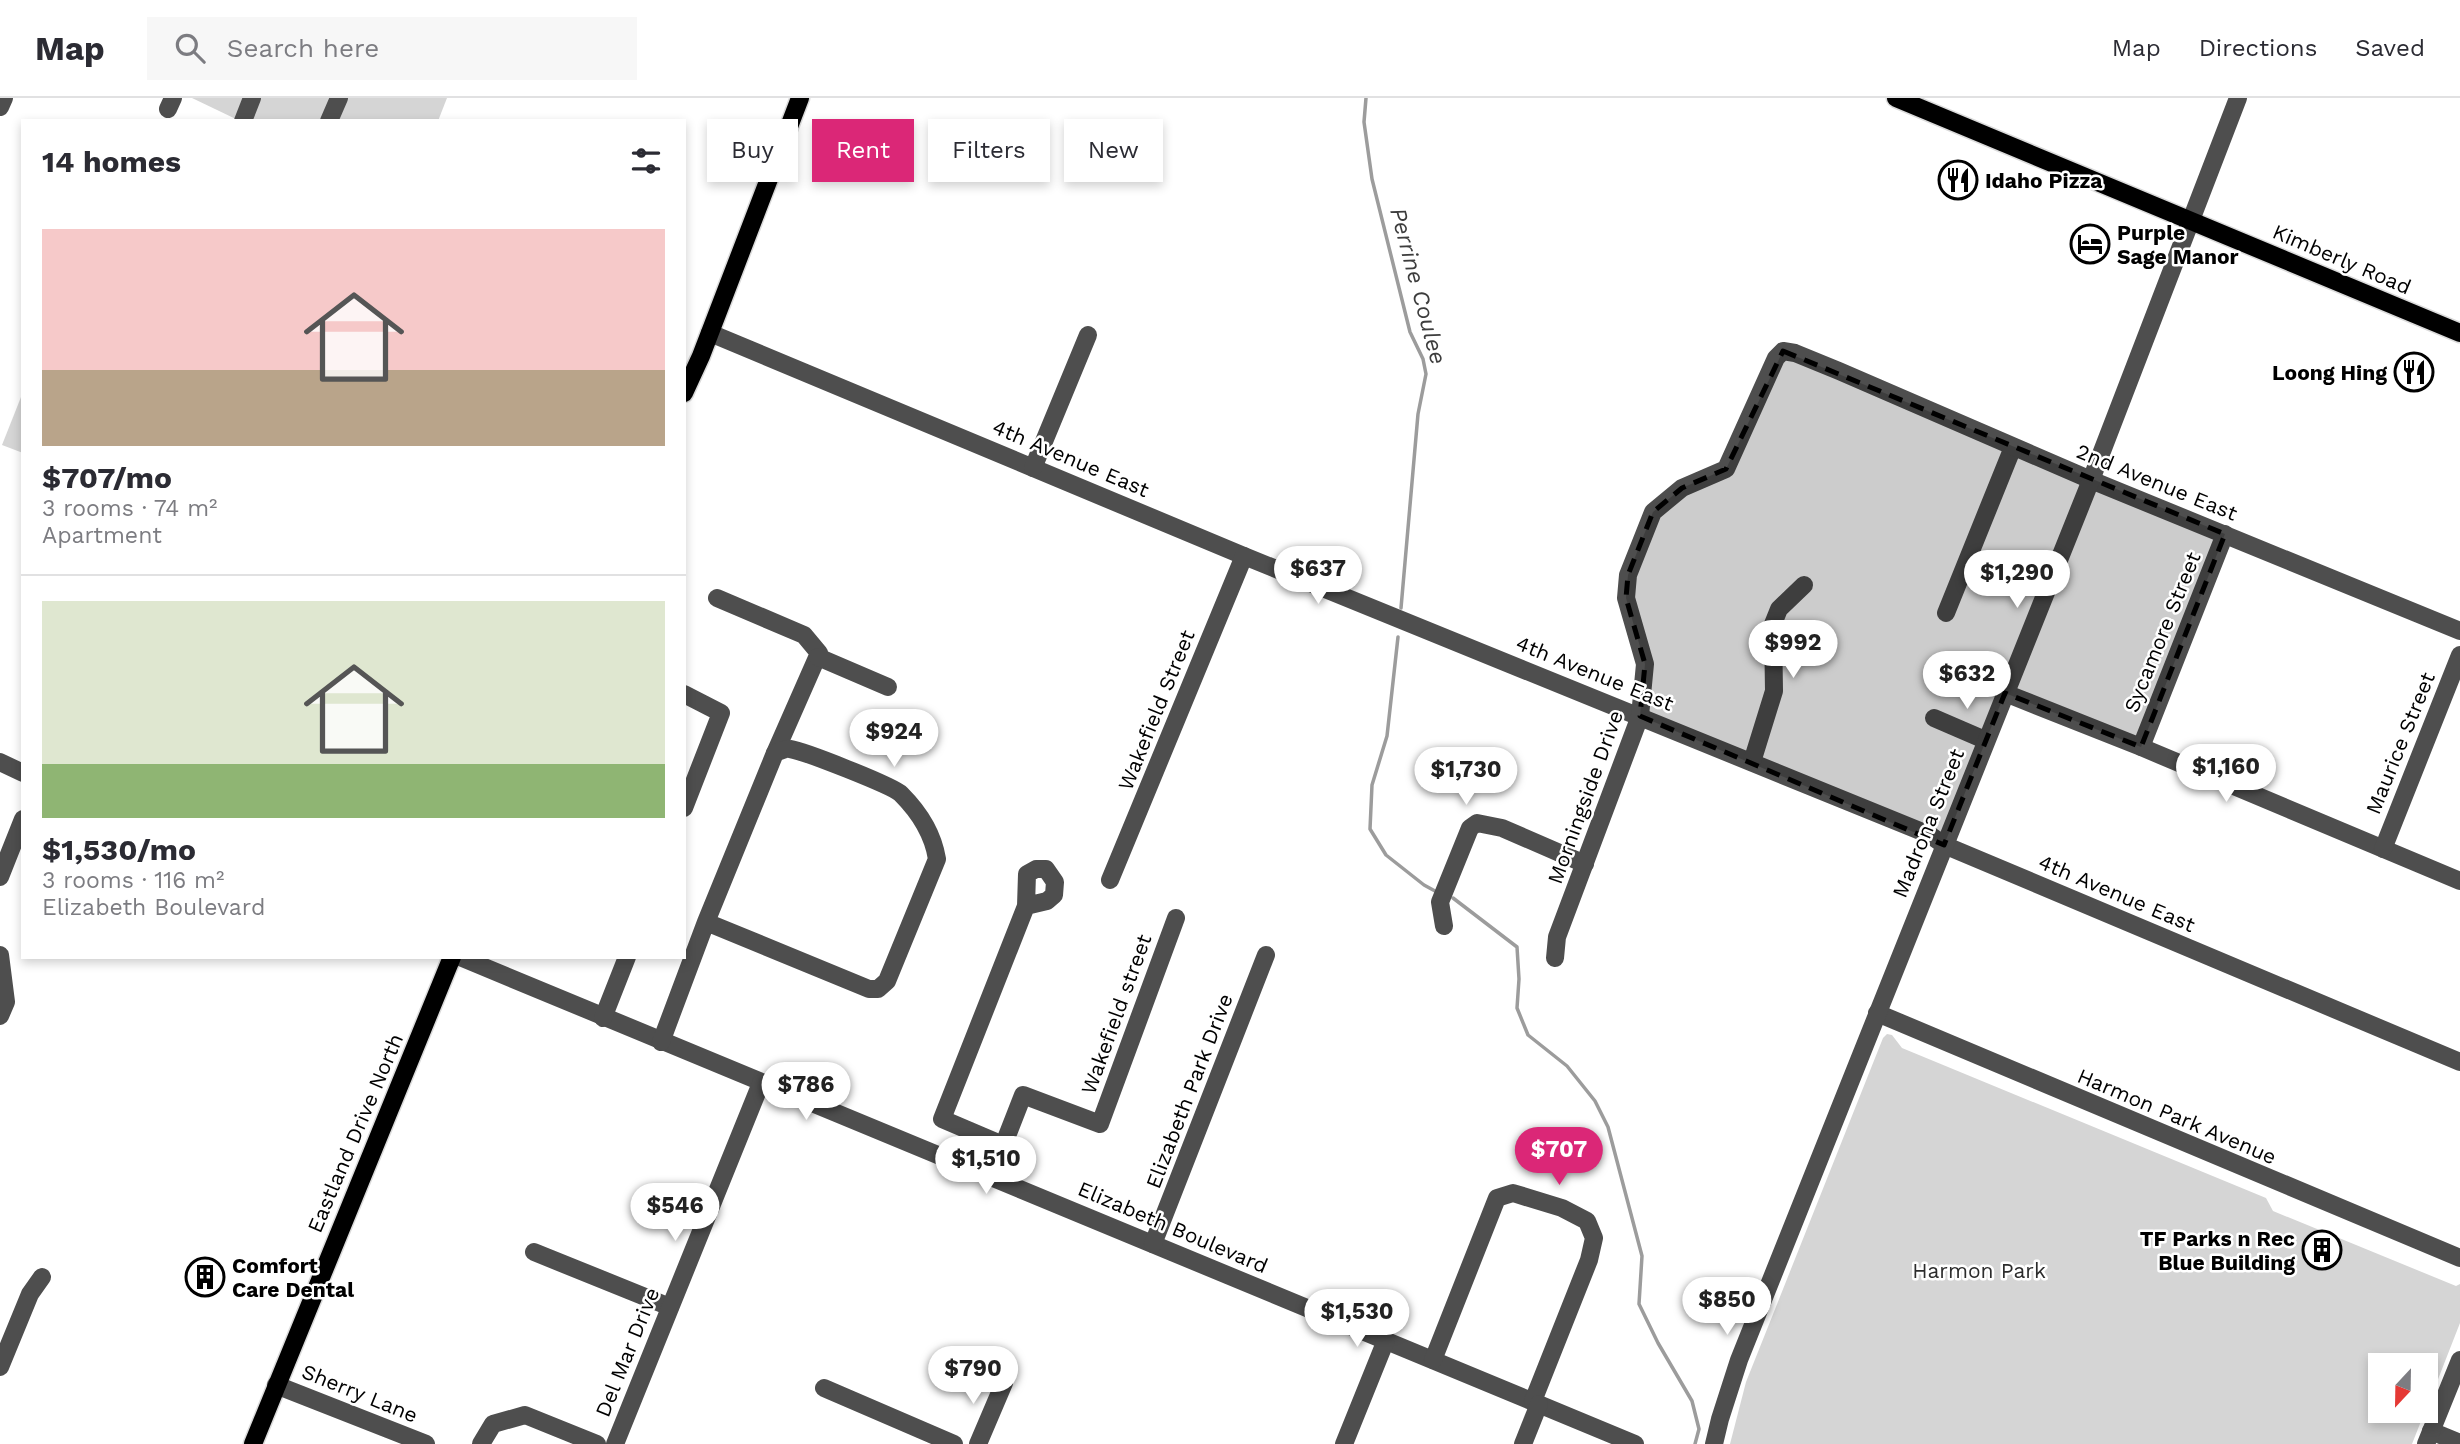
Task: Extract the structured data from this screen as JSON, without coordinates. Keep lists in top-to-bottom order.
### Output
{
  "streets": {
    "main road": ["Kimberly Road", "Eastland Drive North"],
    "street": [
      "4th Avenue East",
      "2nd Avenue East",
      "Sycamore Street",
      "Wakefield Street",
      "Maurice Street",
      "Morningside Drive",
      "Madrona Street",
      "Wakefield street",
      "Elizabeth Park Drive",
      "Harmon Park Avenue",
      "Elizabeth Boulevard",
      "Del Mar Drive",
      "Sherry Lane"
    ]
  },
  "crossings": [
    ["Kimberly Road", "Madrona Street"],
    ["4th Avenue East", "Wakefield Street"],
    ["4th Avenue East", "Morningside Drive"],
    ["4th Avenue East", "Madrona Street"],
    ["2nd Avenue East", "Sycamore Street"],
    ["2nd Avenue East", "Morningside Drive"],
    ["2nd Avenue East", "Madrona Street"],
    ["Madrona Street", "Harmon Park Avenue"],
    ["Wakefield street", "Elizabeth Boulevard"],
    ["Elizabeth Park Drive", "Elizabeth Boulevard"],
    ["Eastland Drive North", "Sherry Lane"],
    ["Elizabeth Boulevard", "Del Mar Drive"]
  ],
  "water": ["Perrine Coulee"],
  "parks": ["Harmon Park"],
  "places": {
    "restaurant": ["Idaho Pizza", "Loong Hing"],
    "hotel": ["Purple Sage Manor"],
    "building": ["TF Parks n Rec Blue Building", "Comfort Care Dental"]
  },
  "north": "bottom",
  "page": {
    "header": "Map",
    "search": "Search here",
    "nav": ["Map", "Directions", "Saved"],
    "chip": [
      "Buy",
      "Rent",
      "Filters",
      "New"
    ],
    "heading": "14 homes",
    "list": [
      {
        "name": "$707/mo",
        "note": "3 rooms · 74 m² · Apartment"
      },
      {
        "name": "$1,530/mo",
        "note": "3 rooms · 116 m² · Elizabeth Boulevard"
      }
    ],
    "price": [
      "$637",
      "$1,290",
      "$992",
      "$632",
      "$924",
      "$1,160",
      "$1,730",
      "$786",
      "$707",
      "$1,510",
      "$546",
      "$850",
      "$1,530",
      "$790"
    ]
  }
}
